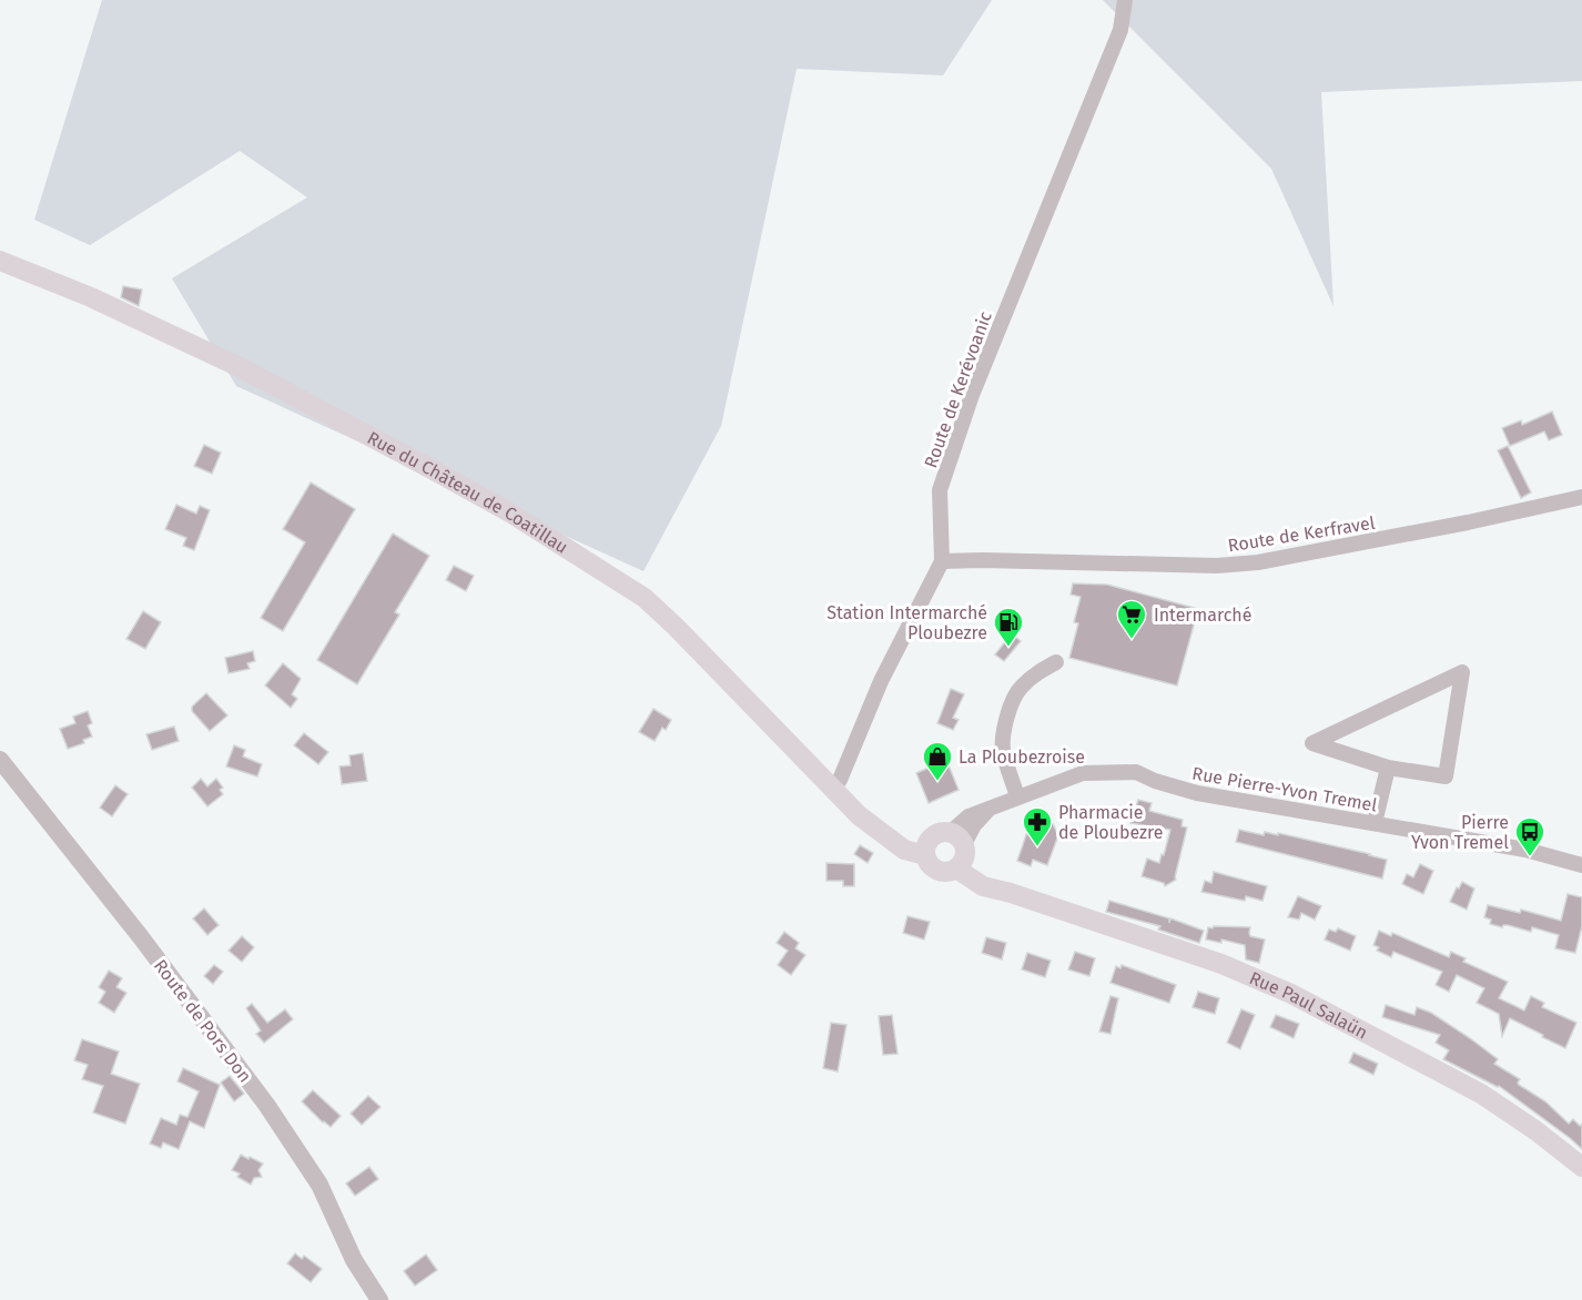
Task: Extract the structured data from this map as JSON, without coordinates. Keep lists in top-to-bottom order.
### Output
{
  "streets": {
    "main road": ["Rue du Château de Coatillau", "Rue Paul Salaün"],
    "street": [
      "Route de Kerévoanic",
      "Route de Kerfravel",
      "Rue Pierre-Yvon Tremel",
      "Route de Pors Don"
    ]
  },
  "crossings": [
    ["Route de Kerévoanic", "Rue du Château de Coatillau"],
    ["Route de Kerévoanic", "Route de Kerfravel"],
    ["Rue Pierre-Yvon Tremel", "Rue Paul Salaün"]
  ],
  "places": {
    "supermarket": ["Intermarché"],
    "fuel station": ["Station Intermarché Ploubezre"],
    "shop": ["La Ploubezroise"],
    "pharmacy": ["Pharmacie de Ploubezre"],
    "bus stop": ["Pierre Yvon Tremel"]
  }
}
